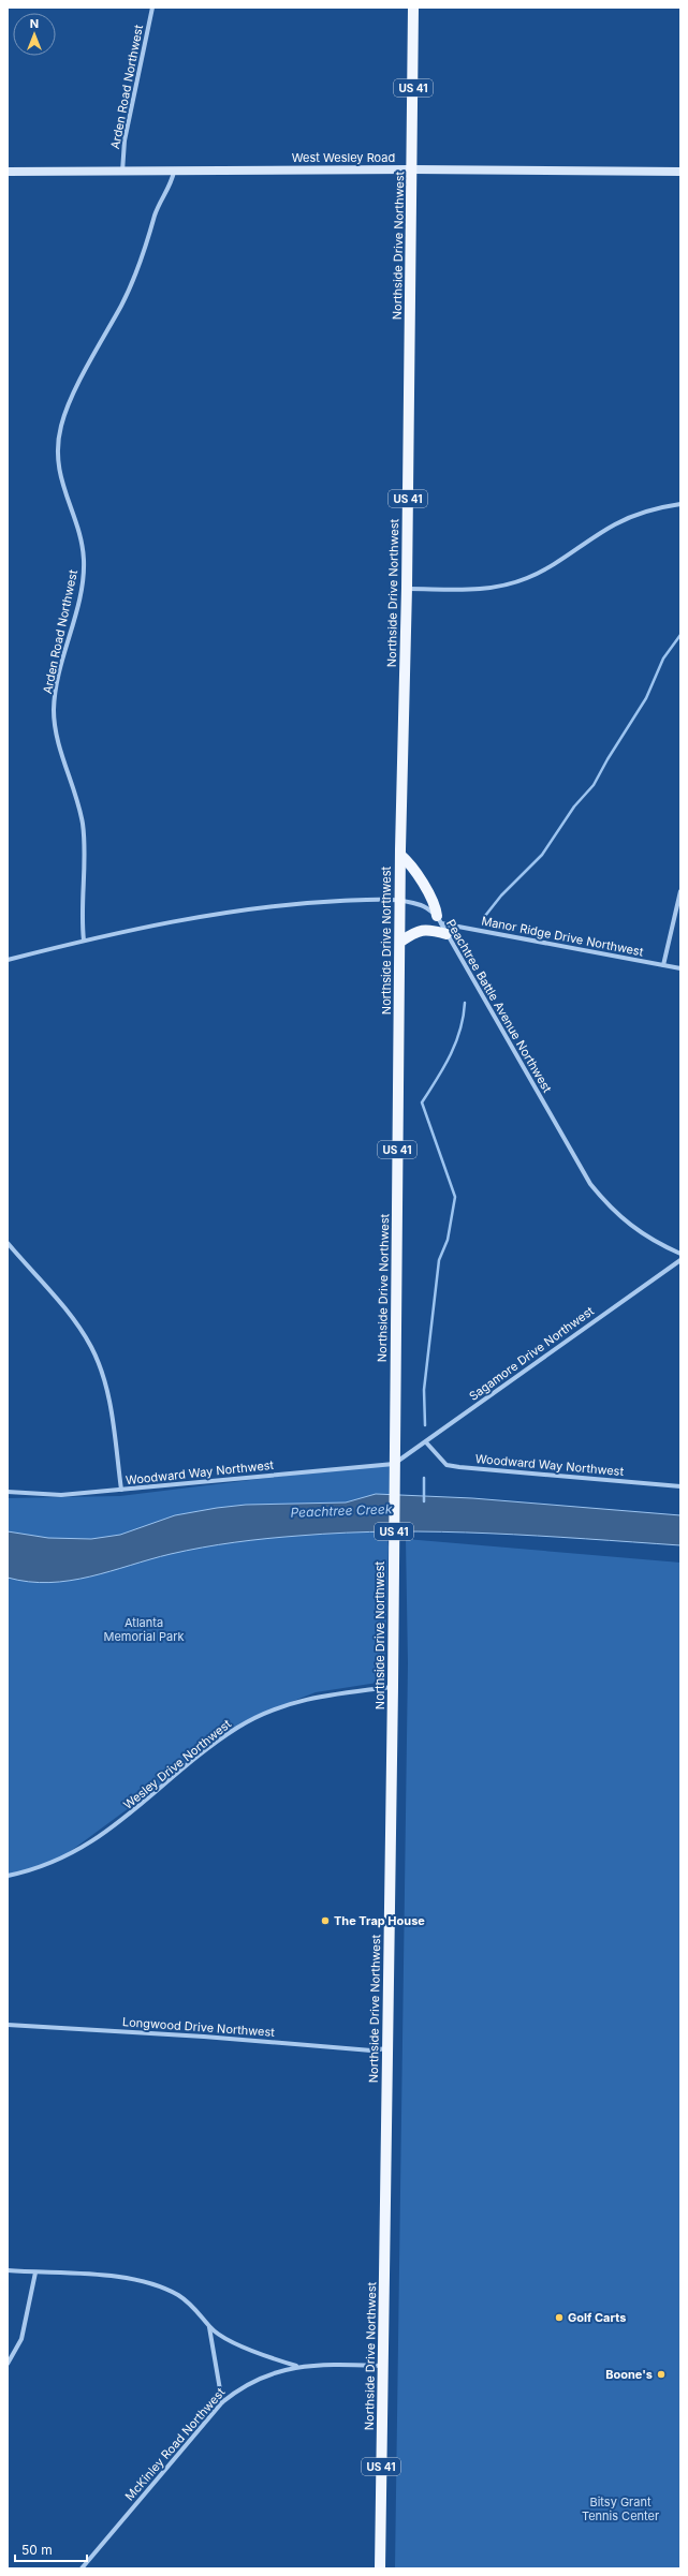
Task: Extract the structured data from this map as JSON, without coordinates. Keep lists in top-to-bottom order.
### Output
{
  "streets": {
    "main road": ["US 41", "Northside Drive Northwest"],
    "street": [
      "Arden Road Northwest",
      "West Wesley Road",
      "Manor Ridge Drive Northwest",
      "Peachtree Battle Avenue Northwest",
      "Sagamore Drive Northwest",
      "Woodward Way Northwest",
      "Wesley Drive Northwest",
      "Longwood Drive Northwest",
      "McKinley Road Northwest"
    ]
  },
  "crossings": [
    ["Arden Road Northwest", "West Wesley Road"],
    ["Arden Road Northwest", "Peachtree Battle Avenue Northwest"],
    ["West Wesley Road", "Northside Drive Northwest"],
    ["Northside Drive Northwest", "Peachtree Battle Avenue Northwest"],
    ["Northside Drive Northwest", "Sagamore Drive Northwest"],
    ["Northside Drive Northwest", "Woodward Way Northwest"],
    ["Northside Drive Northwest", "Wesley Drive Northwest"],
    ["Northside Drive Northwest", "Longwood Drive Northwest"],
    ["Northside Drive Northwest", "McKinley Road Northwest"],
    ["Manor Ridge Drive Northwest", "Peachtree Battle Avenue Northwest"],
    ["Sagamore Drive Northwest", "Woodward Way Northwest"]
  ],
  "water": ["Peachtree Creek"],
  "parks": ["Atlanta Memorial Park", "Bitsy Grant Tennis Center"],
  "places": ["The Trap House", "Golf Carts", "Boone's"],
  "scale_bar": "50 m",
  "north": "top"
}
